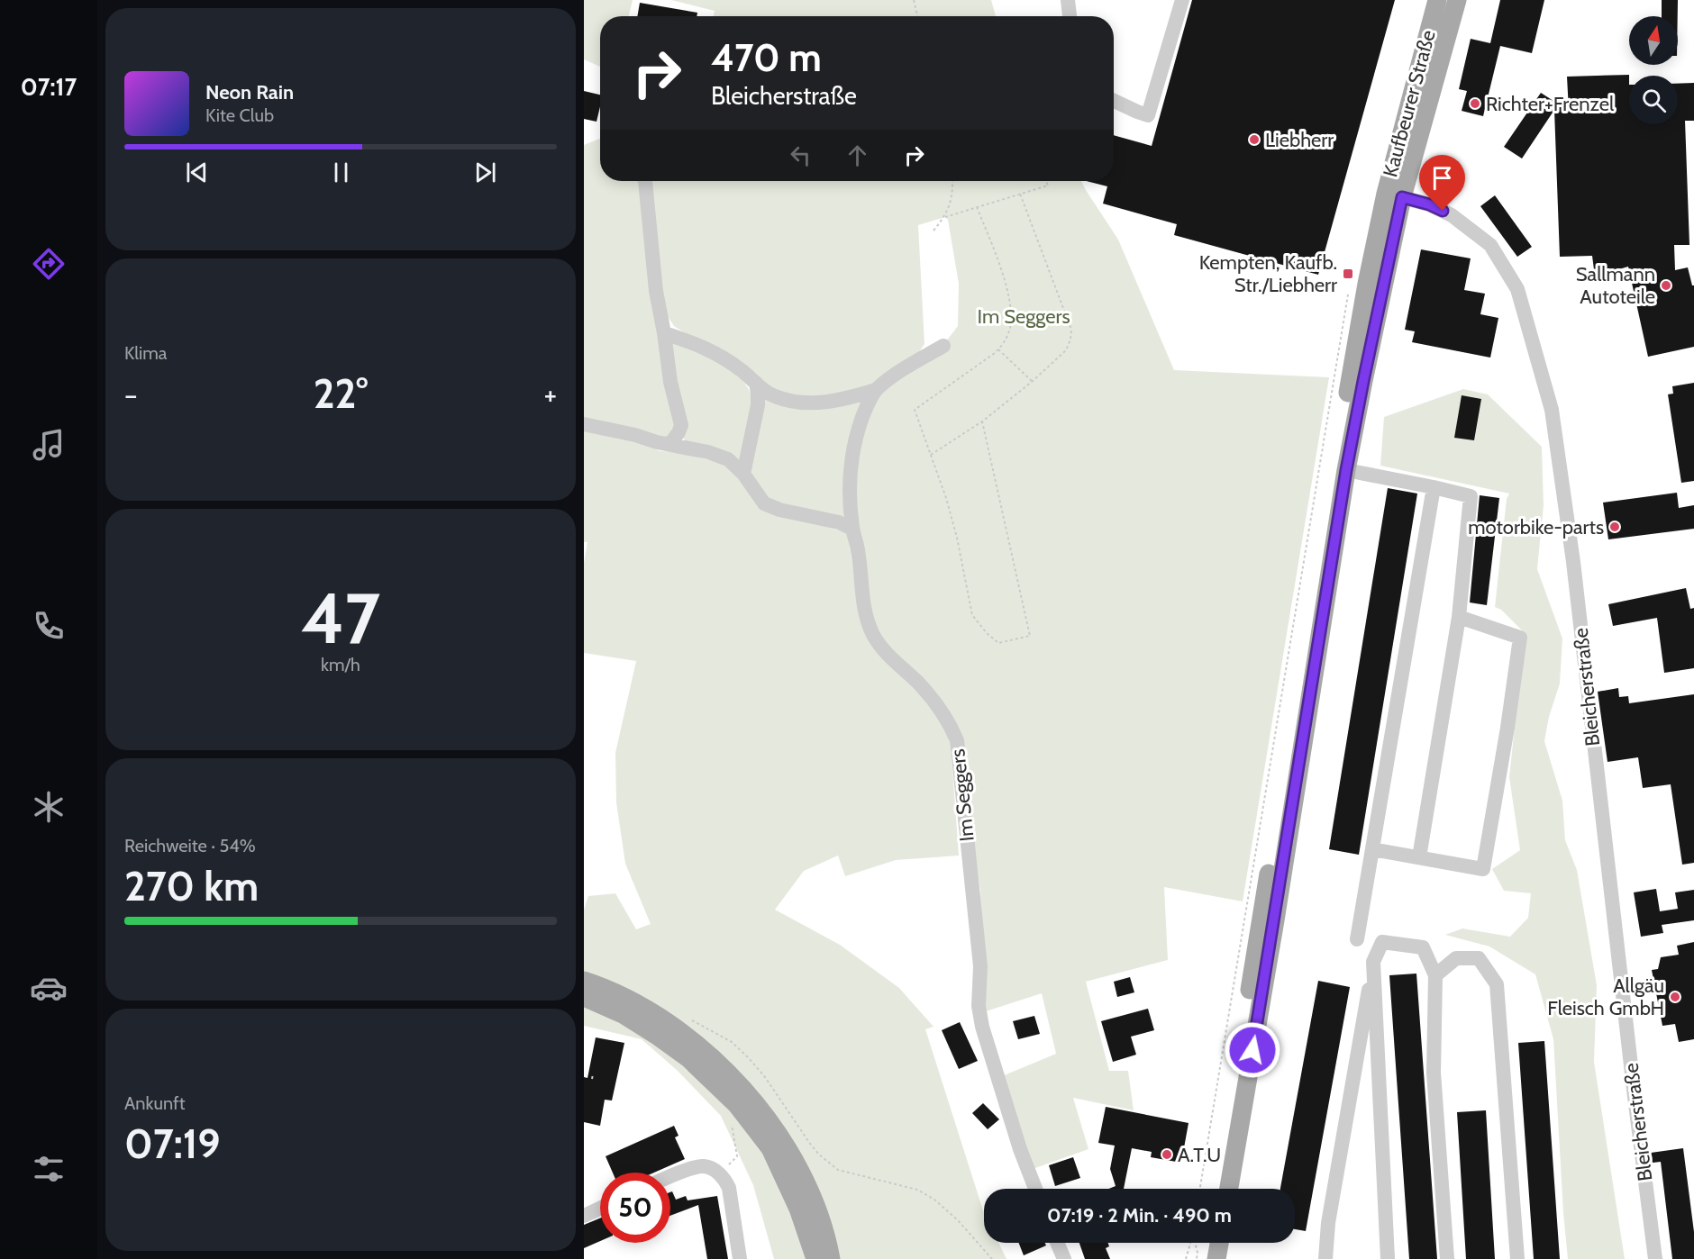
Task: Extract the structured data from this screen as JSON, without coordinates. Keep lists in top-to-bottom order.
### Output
{
  "streets": {
    "main road": ["Kaufbeurer Straße"],
    "street": ["Bleicherstraße", "Im Seggers"]
  },
  "crossings": [
    ["Kaufbeurer Straße", "Bleicherstraße"]
  ],
  "parks": ["Im Seggers"],
  "places": {
    "other": [
      "Richter+Frenzel",
      "Liebherr",
      "Sallmann Autoteile",
      "motorbike-parts",
      "Allgäu Fleisch GmbH",
      "A.T.U"
    ],
    "transit": ["Kempten, Kaufb. Str./Liebherr"]
  },
  "north": "top",
  "page": {
    "tabs": "07:17",
    "turn": ["470 m", "Bleicherstraße"],
    "song": ["Neon Rain", "Kite Club"],
    "tile": [
      "Klima",
      ["47", "km/h"],
      ["Reichweite · 54%", "270 km"],
      ["Ankunft", "07:19"]
    ],
    "heat": ["−", "22°", "+"],
    "limit": "50",
    "trip": "07:19 · 2 Min. · 490 m"
  }
}
